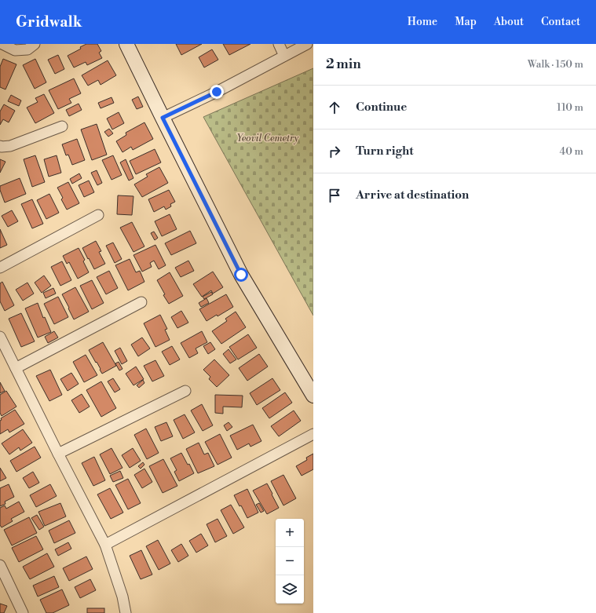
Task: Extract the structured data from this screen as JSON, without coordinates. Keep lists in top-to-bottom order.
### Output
{
  "parks": ["Yeovil Cemetry"],
  "page": {
    "header": "Gridwalk",
    "nav": [
      "Home",
      "Map",
      "About",
      "Contact"
    ],
    "heading": ["2 min", "Walk · 150 m"],
    "list": [
      ["Continue", "110 m"],
      ["Turn right", "40 m"],
      "Arrive at destination"
    ],
    "map_buttons": ["+", "−"]
  }
}
